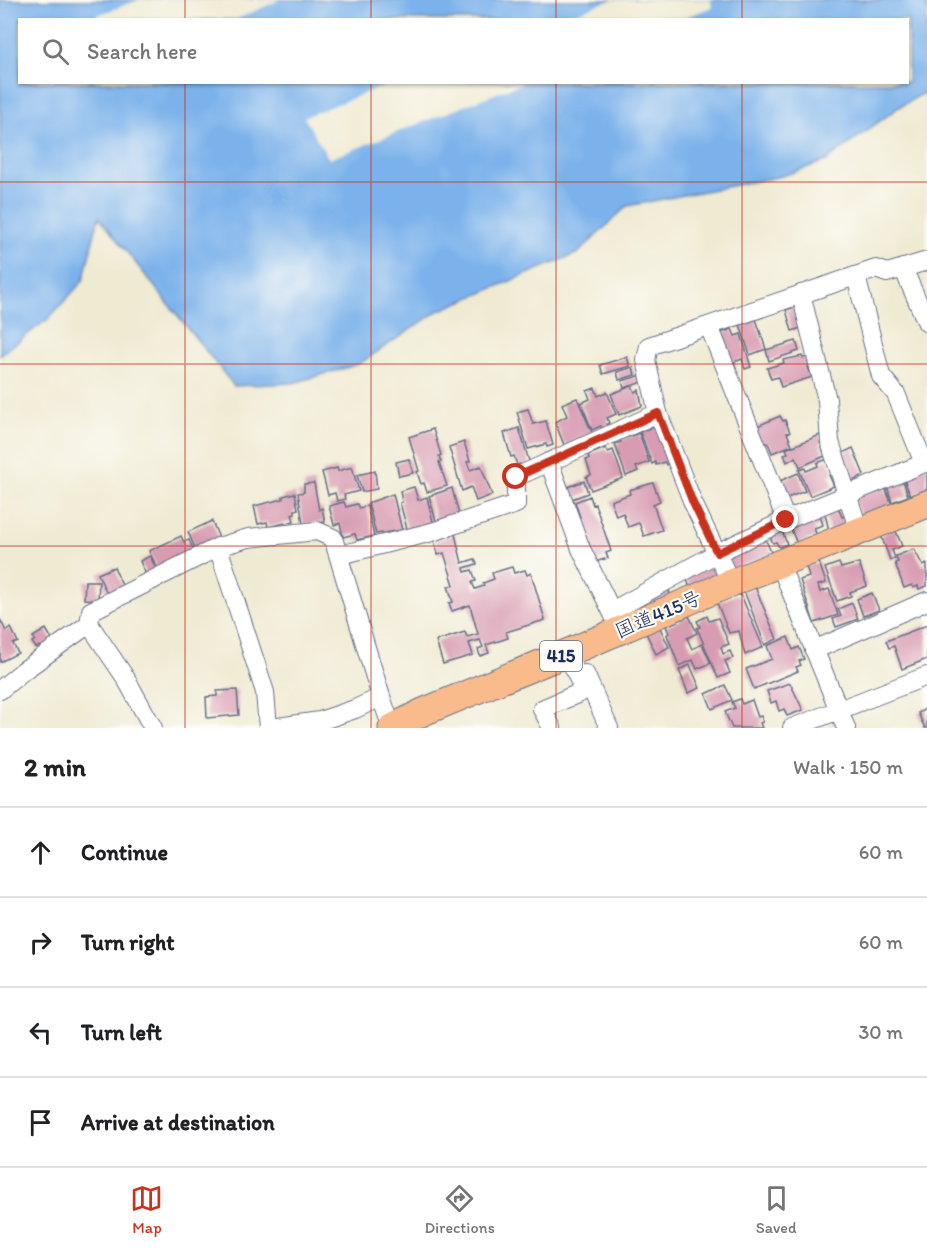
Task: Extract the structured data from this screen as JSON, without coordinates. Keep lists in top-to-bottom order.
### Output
{
  "streets": {
    "highway": ["国道415号", "415"]
  },
  "page": {
    "search": "Search here",
    "heading": ["2 min", "Walk · 150 m"],
    "list": [
      ["Continue", "60 m"],
      ["Turn right", "60 m"],
      ["Turn left", "30 m"],
      "Arrive at destination"
    ],
    "nav": ["Map", "Directions", "Saved"]
  }
}
